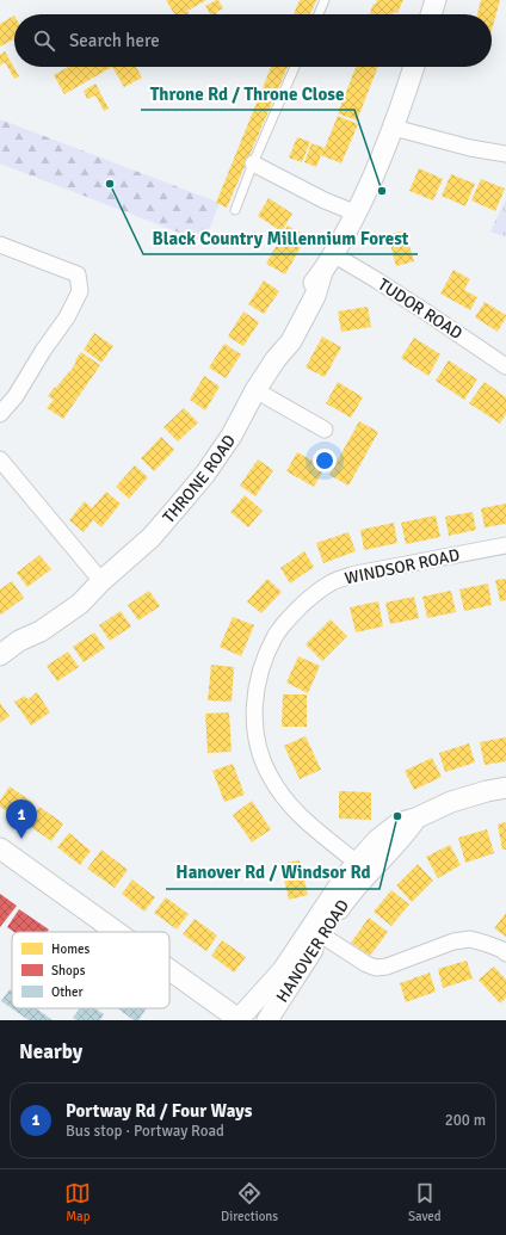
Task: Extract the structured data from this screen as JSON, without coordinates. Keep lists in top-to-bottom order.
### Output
{
  "streets": {
    "street": [
      "TUDOR ROAD",
      "THRONE ROAD",
      "WINDSOR ROAD",
      "HANOVER ROAD"
    ]
  },
  "crossings": [
    ["TUDOR ROAD", "THRONE ROAD"],
    ["WINDSOR ROAD", "HANOVER ROAD"]
  ],
  "places": ["Black Country Millennium Forest", "Throne Rd / Throne Close", "Hanover Rd / Windsor Rd"],
  "legend": ["Homes", "Shops", "Other"],
  "page": {
    "search": "Search here",
    "pins": "1",
    "heading": "Nearby",
    "list": [
      {
        "mark": "1",
        "name": "Portway Rd / Four Ways",
        "note": "Bus stop · Portway Road",
        "value": "200 m"
      }
    ],
    "nav": ["Map", "Directions", "Saved"]
  }
}
